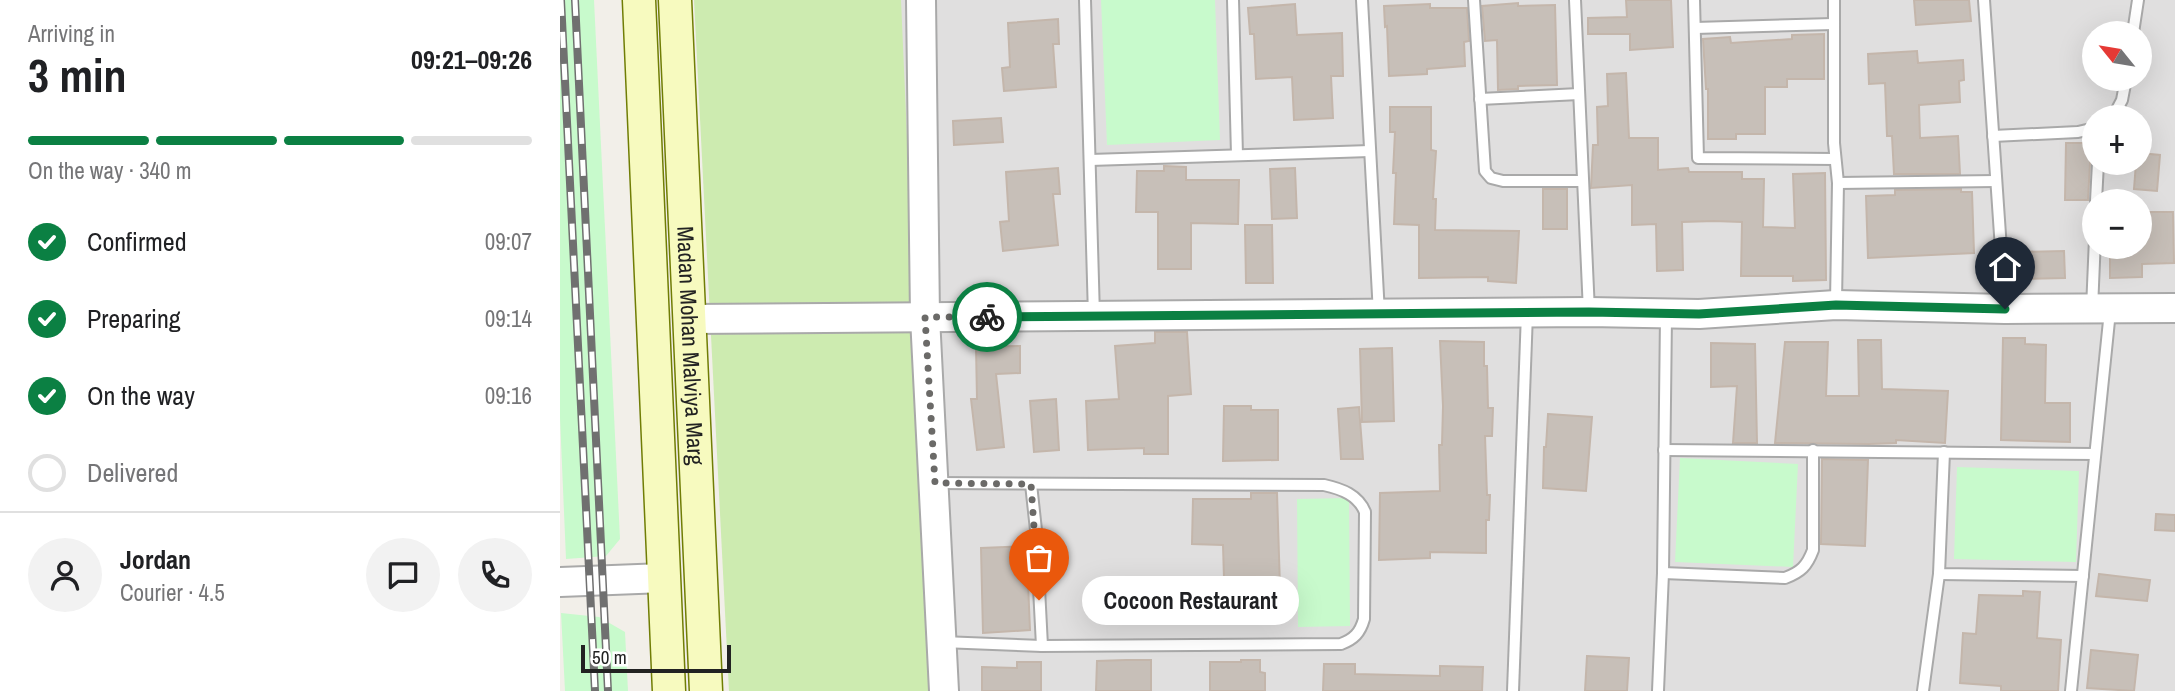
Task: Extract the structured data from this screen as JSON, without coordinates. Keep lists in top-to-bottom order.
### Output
{
  "streets": {
    "main road": ["Madan Mohan Malviya Marg"]
  },
  "places": ["Cocoon Restaurant"],
  "scale_bar": "50 m",
  "north": "top left",
  "page": {
    "heading": ["3 min", "Arriving in", "09:21–09:26"],
    "panel": ["Jordan", "Courier · 4.5"],
    "map_buttons": ["+", "−"],
    "bar": "On the way · 340 m",
    "list": [
      ["Confirmed", "09:07"],
      ["Preparing", "09:14"],
      ["On the way", "09:16"],
      "Delivered"
    ],
    "bubble": "Cocoon Restaurant",
    "scale": "50 m"
  }
}
